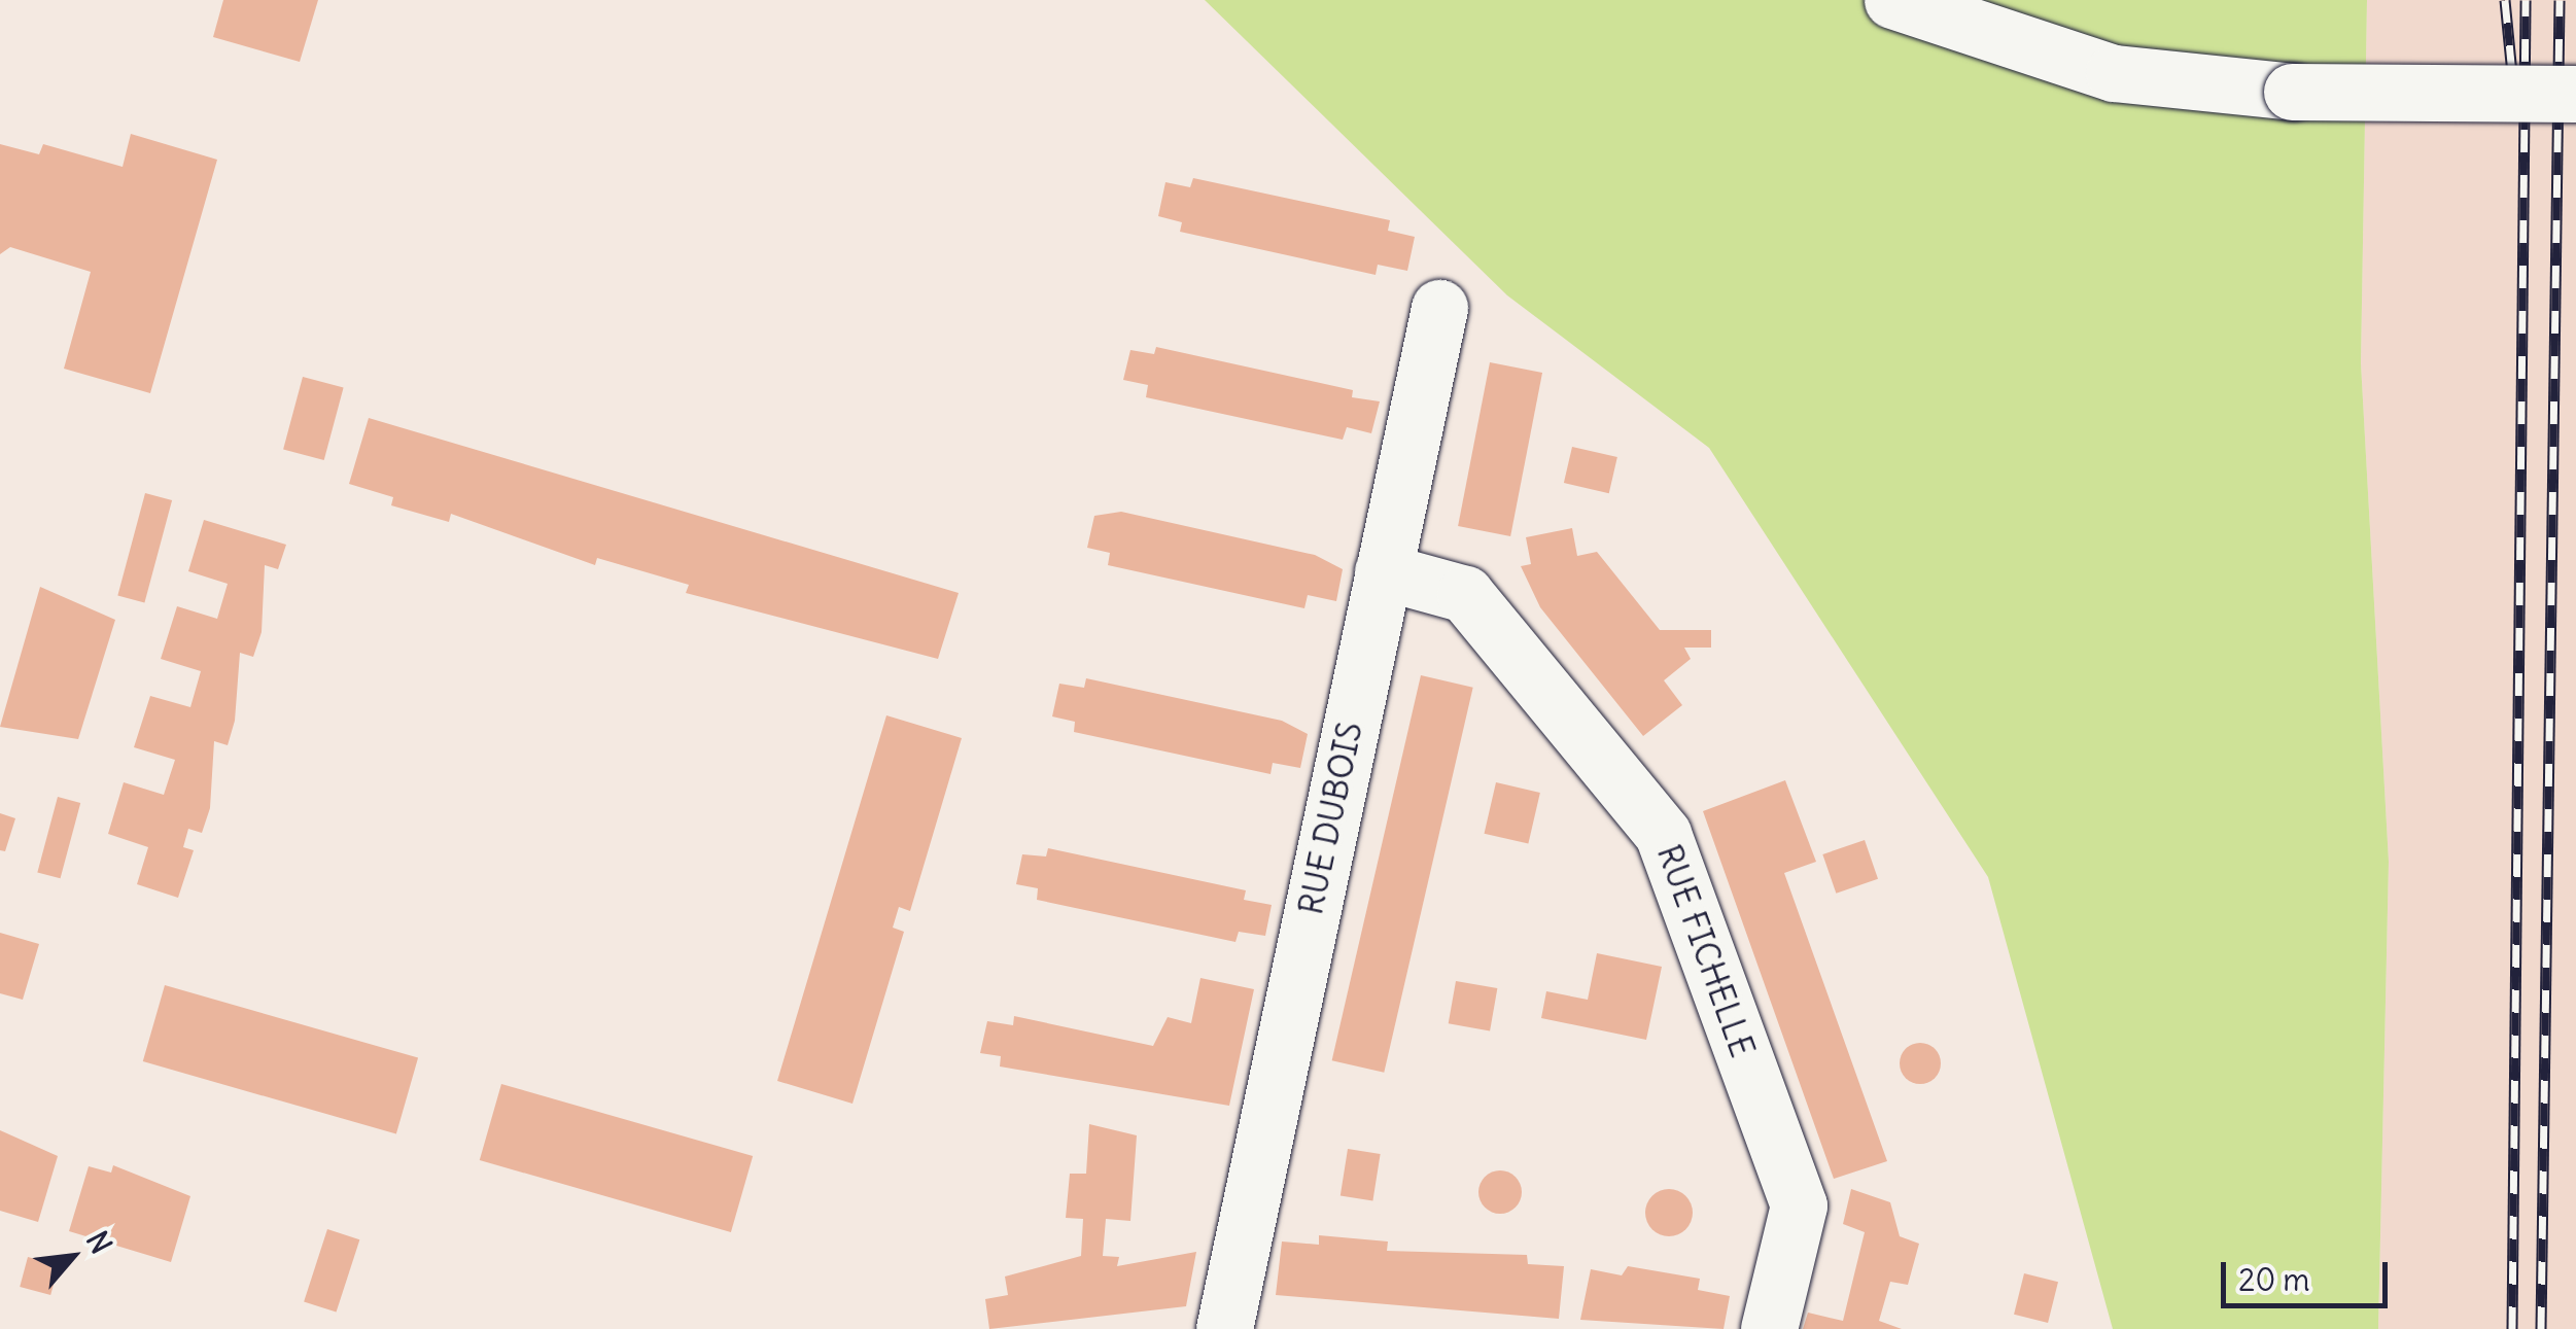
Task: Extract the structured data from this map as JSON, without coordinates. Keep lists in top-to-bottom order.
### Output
{
  "streets": {
    "street": ["RUE DUBOIS", "RUE FICHELLE"]
  },
  "crossings": [
    ["RUE DUBOIS", "RUE FICHELLE"]
  ],
  "scale_bar": "20 m",
  "north": "top right"
}
